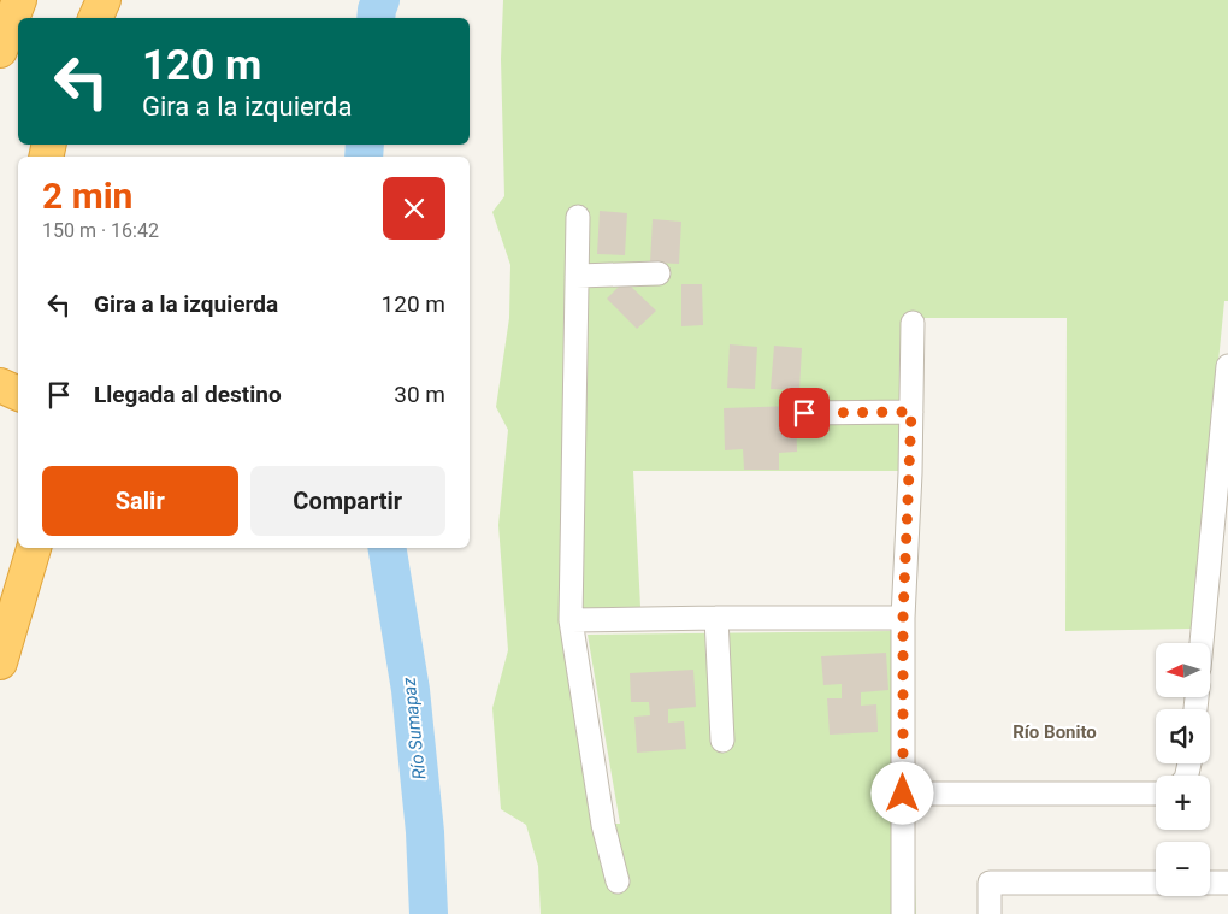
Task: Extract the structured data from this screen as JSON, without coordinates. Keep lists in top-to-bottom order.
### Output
{
  "districts": ["Río Bonito"],
  "water": ["Río Sumapaz"],
  "north": "left",
  "page": {
    "turn": ["120 m", "Gira a la izquierda"],
    "heading": ["2 min", "150 m · 16:42"],
    "list": [
      {
        "name": "Gira a la izquierda",
        "value": "120 m"
      },
      {
        "name": "Llegada al destino",
        "value": "30 m"
      }
    ],
    "buttons": ["Salir", "Compartir"],
    "map_buttons": ["+", "−"]
  }
}
